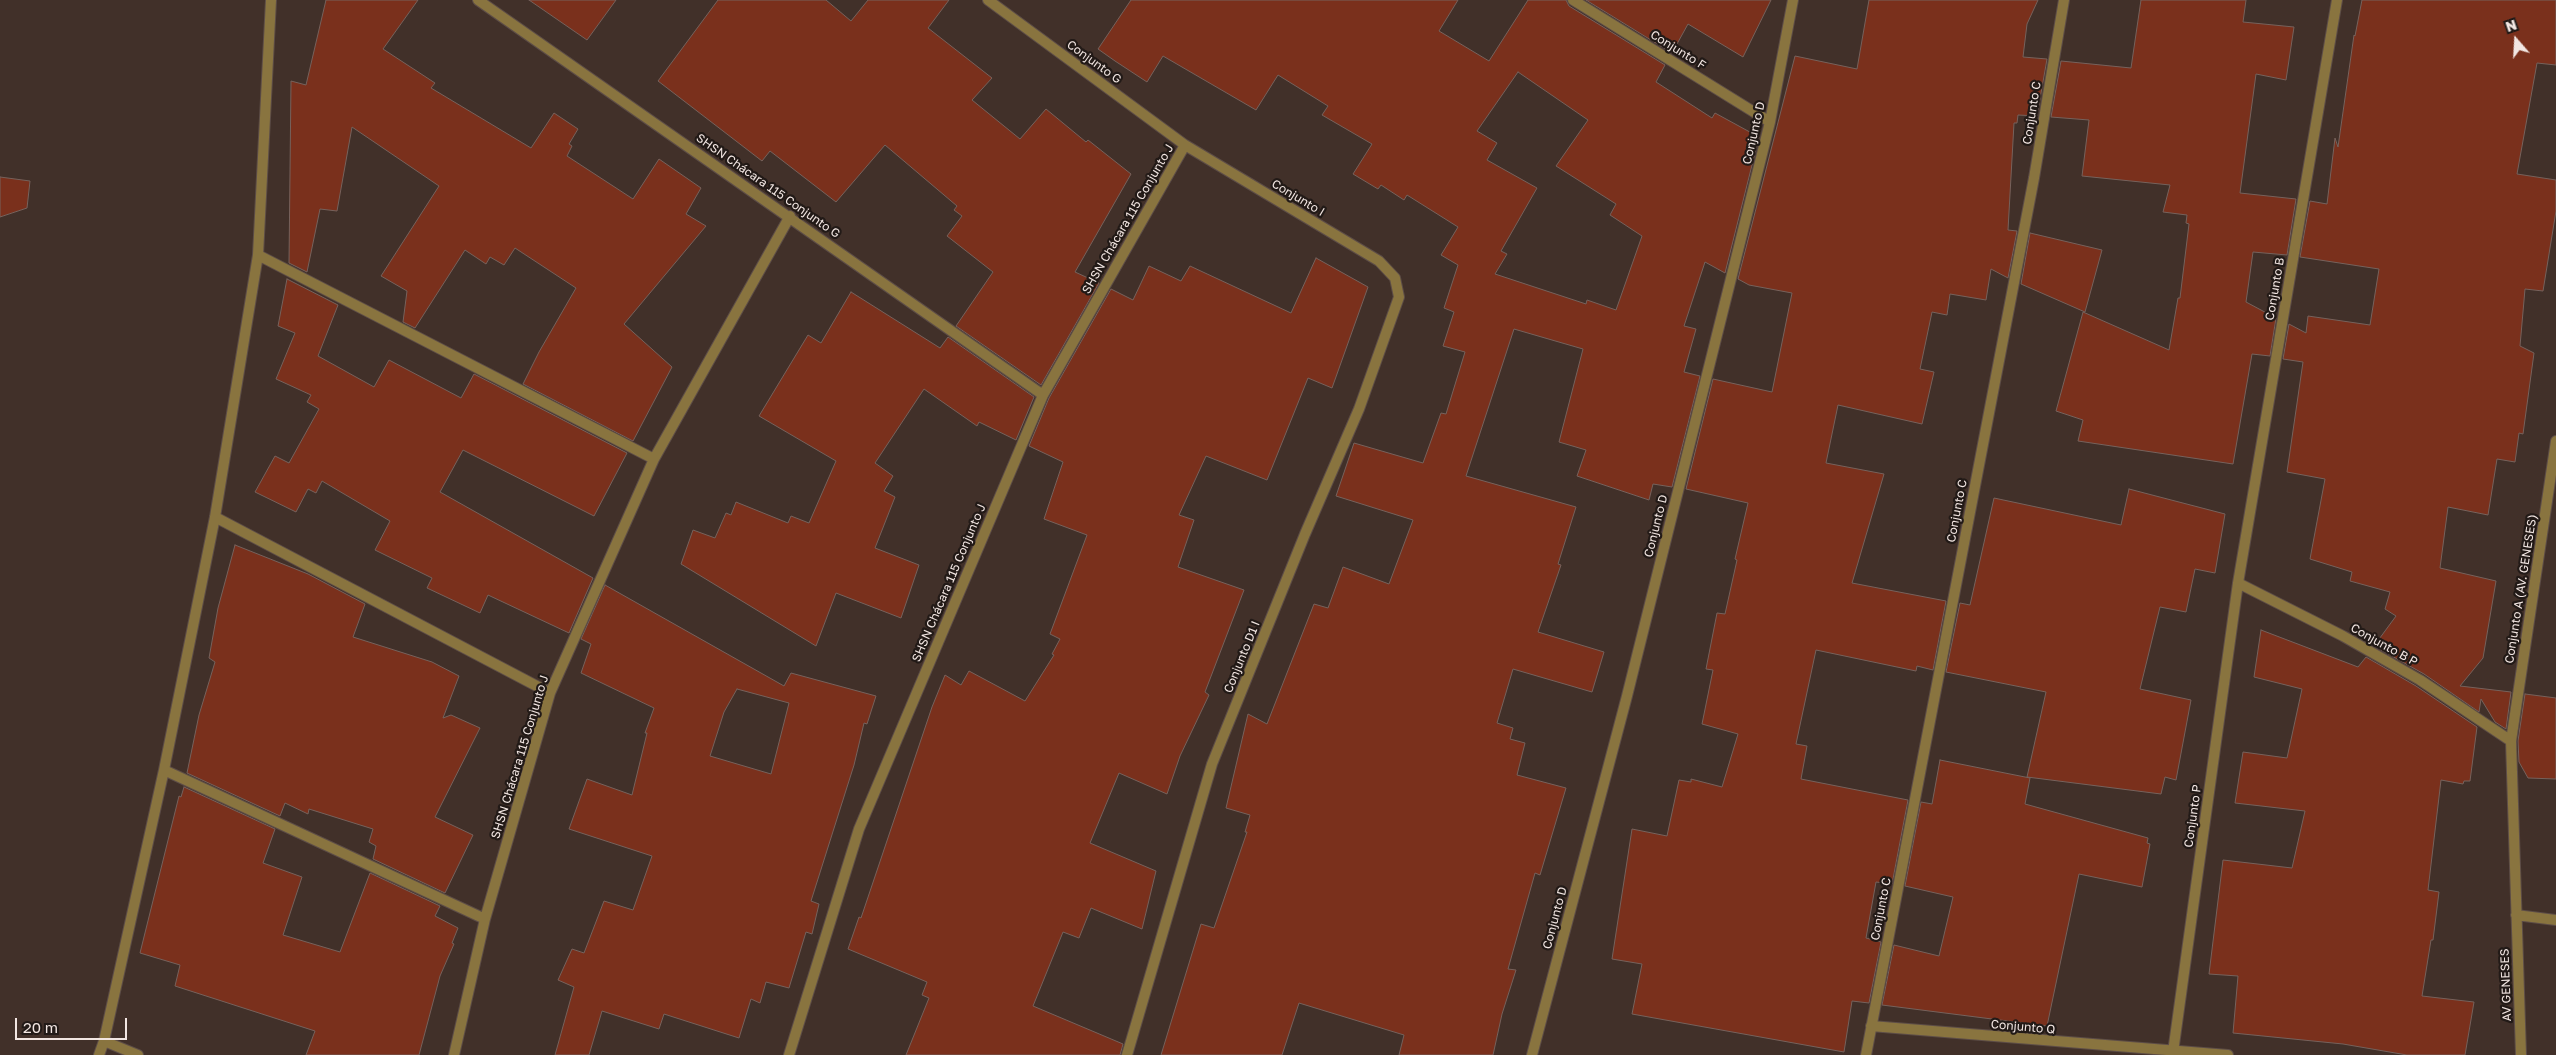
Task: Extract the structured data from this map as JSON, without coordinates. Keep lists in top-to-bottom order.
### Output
{
  "streets": {
    "street": [
      "Conjunto F",
      "Conjunto G",
      "Conjunto C",
      "Conjunto D",
      "SHSN Chácara 115 Conjunto G",
      "Conjunto I",
      "SHSN Chácara 115 Conjunto J",
      "Conjunto B",
      "Conjunto A (AV. GENESES)",
      "Conjunto B P",
      "Conjunto D1 I",
      "Conjunto P",
      "AV GENESES",
      "Conjunto Q"
    ]
  },
  "crossings": [
    ["Conjunto F", "Conjunto D"],
    ["Conjunto G", "Conjunto I"],
    ["Conjunto G", "SHSN Chácara 115 Conjunto J"],
    ["Conjunto C", "Conjunto Q"],
    ["SHSN Chácara 115 Conjunto G", "SHSN Chácara 115 Conjunto J"],
    ["Conjunto I", "SHSN Chácara 115 Conjunto J"],
    ["Conjunto I", "Conjunto D1 I"],
    ["Conjunto B", "Conjunto B P"],
    ["Conjunto B", "Conjunto P"],
    ["Conjunto A (AV. GENESES)", "Conjunto B P"],
    ["Conjunto B P", "Conjunto P"],
    ["Conjunto P", "Conjunto Q"]
  ],
  "scale_bar": "20 m",
  "north": "top"
}
